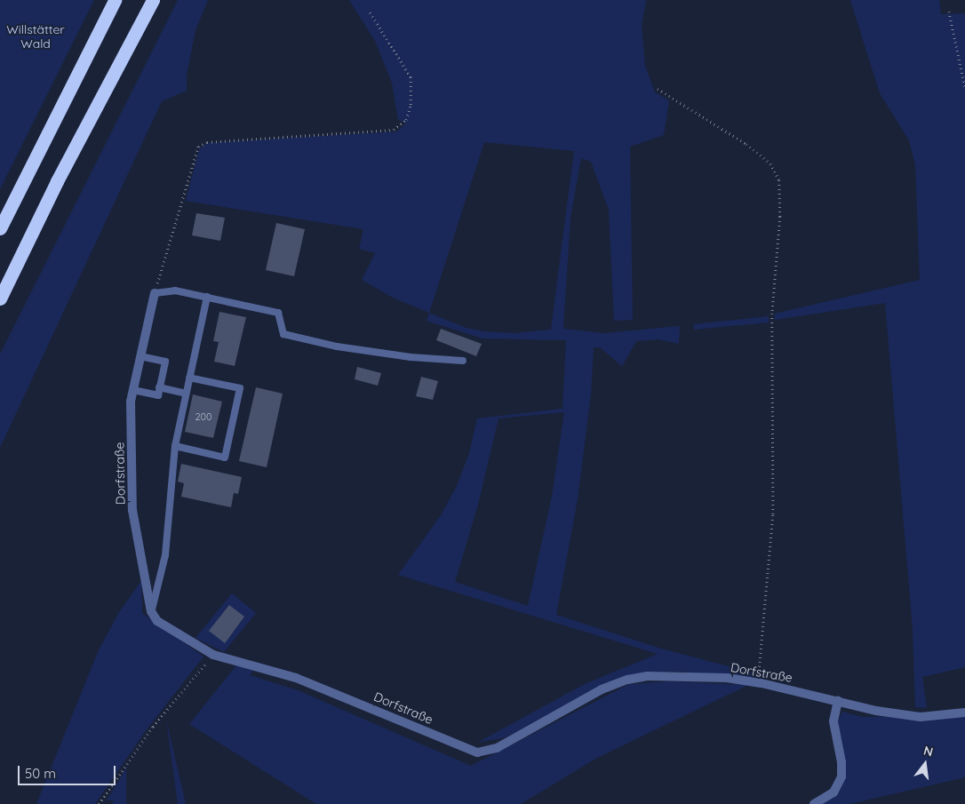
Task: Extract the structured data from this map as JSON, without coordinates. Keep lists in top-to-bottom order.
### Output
{
  "streets": {
    "street": ["Dorfstraße"]
  },
  "parks": ["Willstätter Wald"],
  "house_numbers": ["200"],
  "scale_bar": "50 m",
  "north": "top"
}
